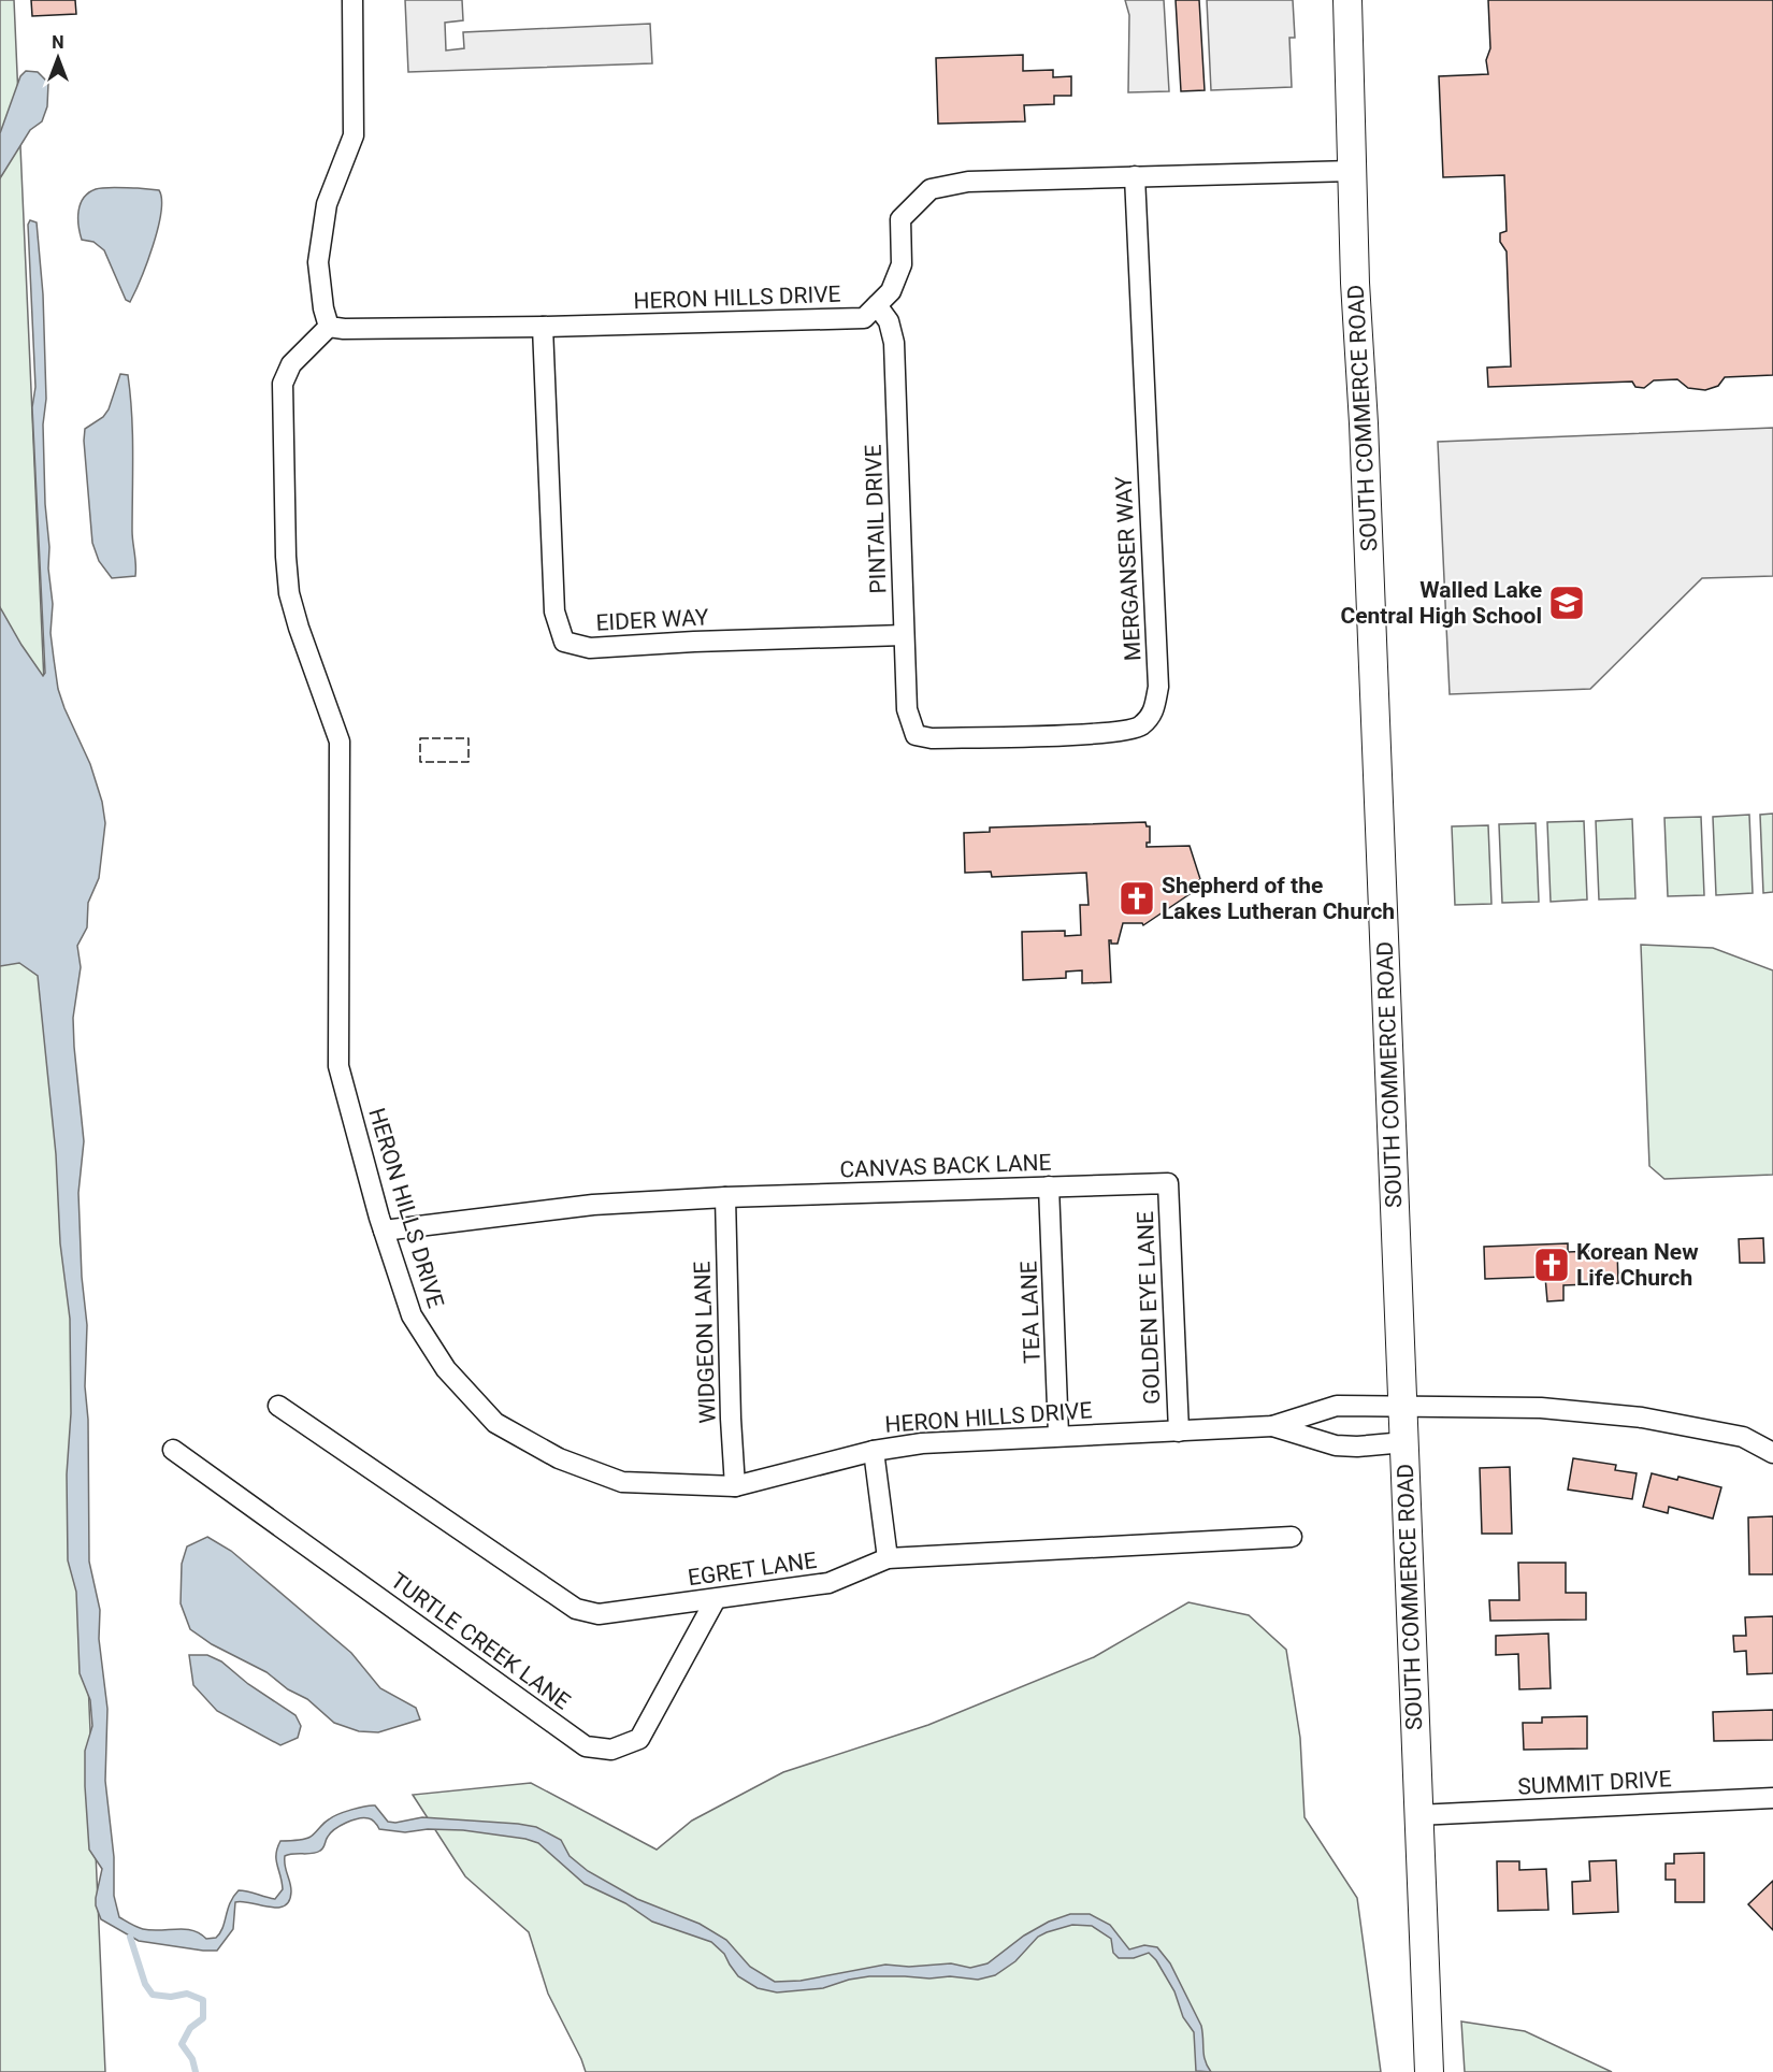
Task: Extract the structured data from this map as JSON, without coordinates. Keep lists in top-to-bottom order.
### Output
{
  "streets": {
    "street": [
      "HERON HILLS DRIVE",
      "SOUTH COMMERCE ROAD",
      "PINTAIL DRIVE",
      "MERGANSER WAY",
      "EIDER WAY",
      "CANVAS BACK LANE",
      "GOLDEN EYE LANE",
      "TEA LANE",
      "WIDGEON LANE",
      "EGRET LANE",
      "TURTLE CREEK LANE",
      "SUMMIT DRIVE"
    ]
  },
  "crossings": [
    ["HERON HILLS DRIVE", "SOUTH COMMERCE ROAD"],
    ["HERON HILLS DRIVE", "PINTAIL DRIVE"],
    ["HERON HILLS DRIVE", "MERGANSER WAY"],
    ["HERON HILLS DRIVE", "EIDER WAY"],
    ["HERON HILLS DRIVE", "CANVAS BACK LANE"],
    ["HERON HILLS DRIVE", "GOLDEN EYE LANE"],
    ["HERON HILLS DRIVE", "TEA LANE"],
    ["HERON HILLS DRIVE", "WIDGEON LANE"],
    ["SOUTH COMMERCE ROAD", "SUMMIT DRIVE"],
    ["PINTAIL DRIVE", "MERGANSER WAY"],
    ["PINTAIL DRIVE", "EIDER WAY"],
    ["CANVAS BACK LANE", "GOLDEN EYE LANE"],
    ["CANVAS BACK LANE", "TEA LANE"],
    ["CANVAS BACK LANE", "WIDGEON LANE"],
    ["EGRET LANE", "TURTLE CREEK LANE"]
  ],
  "places": {
    "school or university": ["Walled Lake Central High School"],
    "church": ["Shepherd of the Lakes Lutheran Church", "Korean New Life Church"]
  },
  "north": "top"
}
